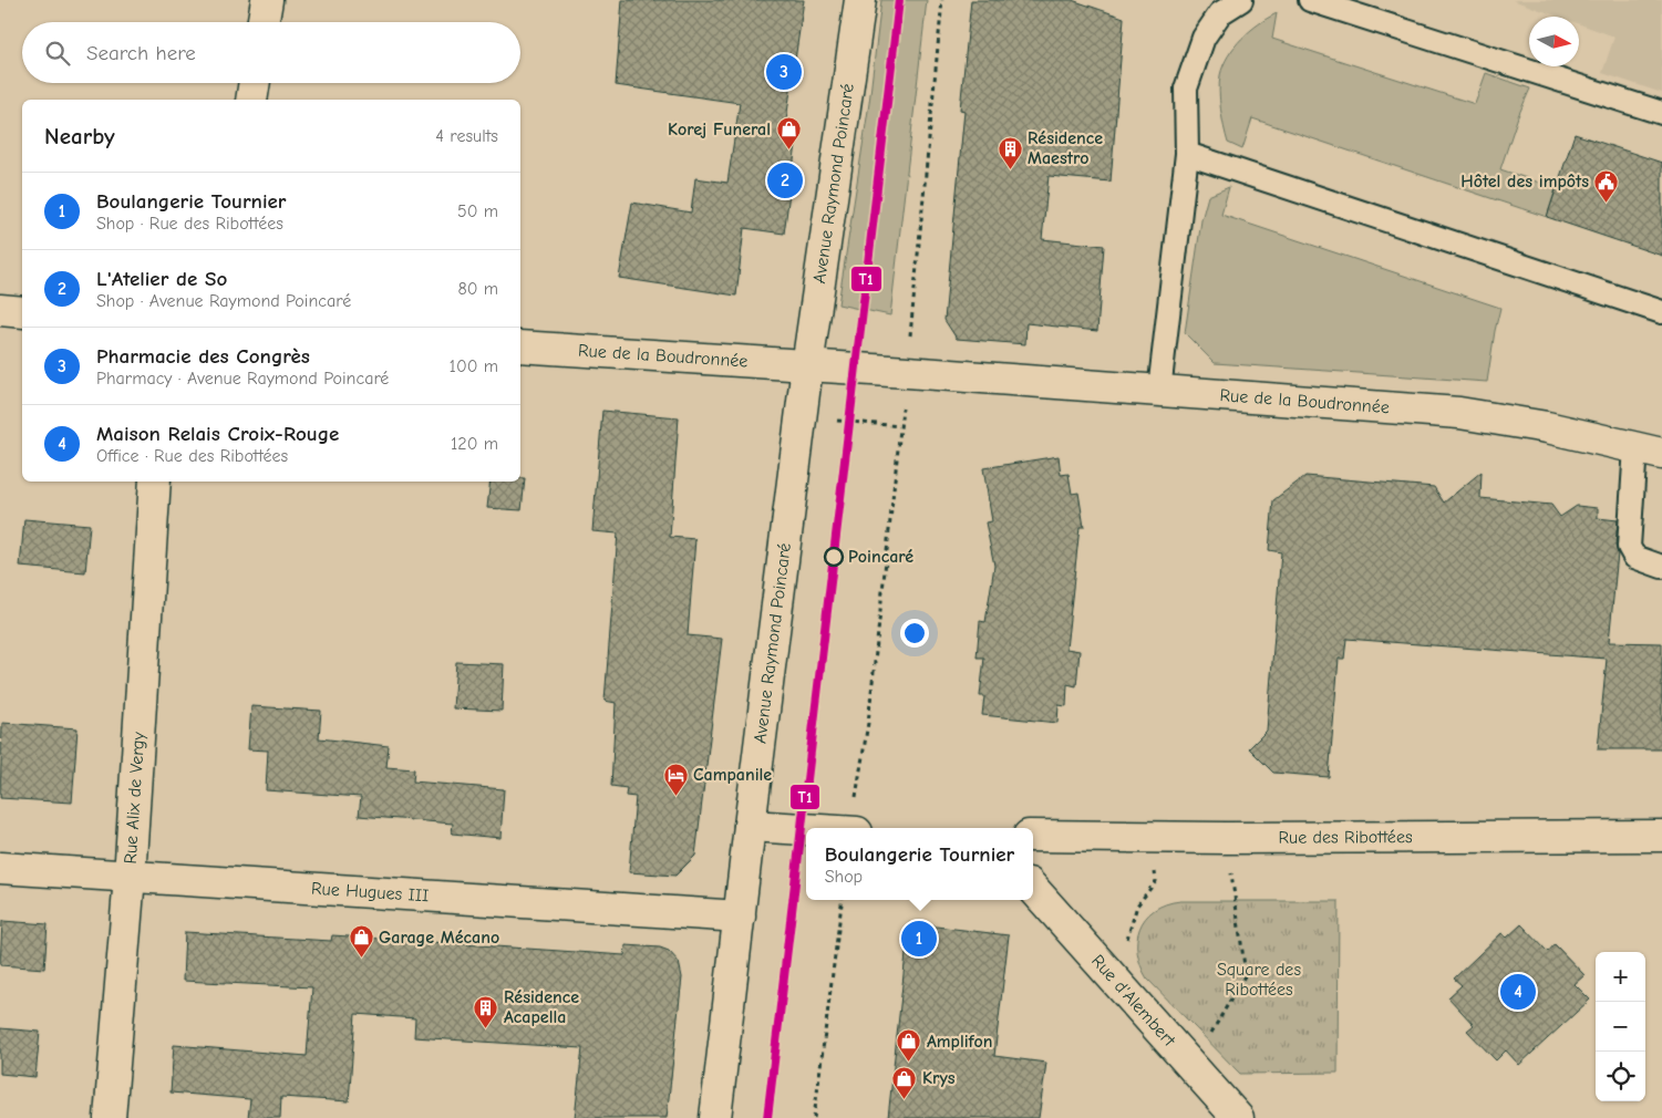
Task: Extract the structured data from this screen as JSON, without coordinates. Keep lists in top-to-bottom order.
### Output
{
  "streets": {
    "street": [
      "Avenue Raymond Poincaré",
      "Rue de la Boudronnée",
      "Rue Alix de Vergy",
      "Rue des Ribottées",
      "Rue Hugues III",
      "Rue d'Alembert"
    ]
  },
  "crossings": [
    ["Avenue Raymond Poincaré", "Rue de la Boudronnée"],
    ["Avenue Raymond Poincaré", "Rue Hugues III"],
    ["Rue Alix de Vergy", "Rue Hugues III"]
  ],
  "parks": ["Square des Ribottées"],
  "places": {
    "shop": [
      "Korej Funeral",
      "Garage Mécano",
      "Amplifon",
      "Krys"
    ],
    "building": ["Résidence Maestro", "Résidence Acapella"],
    "public building": ["Hôtel des impôts"],
    "other": ["Poincaré"],
    "hotel": ["Campanile"]
  },
  "lines": ["transit line T1"],
  "north": "right",
  "page": {
    "search": "Search here",
    "pins": [
      "3",
      "2",
      "1",
      "4"
    ],
    "heading": ["Nearby", "4 results"],
    "list": [
      {
        "mark": "1",
        "name": "Boulangerie Tournier",
        "note": "Shop · Rue des Ribottées",
        "value": "50 m"
      },
      {
        "mark": "2",
        "name": "L'Atelier de So",
        "note": "Shop · Avenue Raymond Poincaré",
        "value": "80 m"
      },
      {
        "mark": "3",
        "name": "Pharmacie des Congrès",
        "note": "Pharmacy · Avenue Raymond Poincaré",
        "value": "100 m"
      },
      {
        "mark": "4",
        "name": "Maison Relais Croix-Rouge",
        "note": "Office · Rue des Ribottées",
        "value": "120 m"
      }
    ],
    "popup": ["Boulangerie Tournier", "Shop"],
    "map_buttons": ["+", "−"]
  }
}
